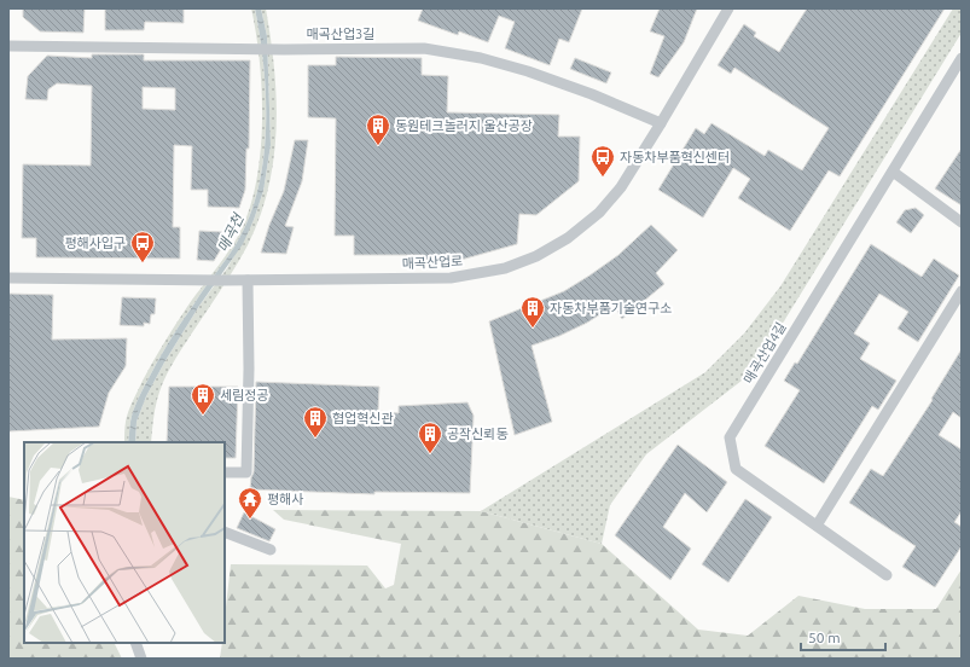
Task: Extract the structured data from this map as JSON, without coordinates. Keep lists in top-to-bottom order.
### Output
{
  "streets": {
    "street": ["매곡산업3길", "매곡산업로", "매곡산업4길"]
  },
  "crossings": [
    ["매곡산업3길", "매곡산업로"]
  ],
  "water": ["매곡천"],
  "places": {
    "building": [
      "동원테크놀러지 울산공장",
      "자동차부품기술연구소",
      "세림정공",
      "협업혁신관",
      "공작신뢰동"
    ],
    "bus stop": ["자동차부품혁신센터", "평해사입구"],
    "temple": ["평해사"]
  },
  "scale_bar": "50 m"
}
